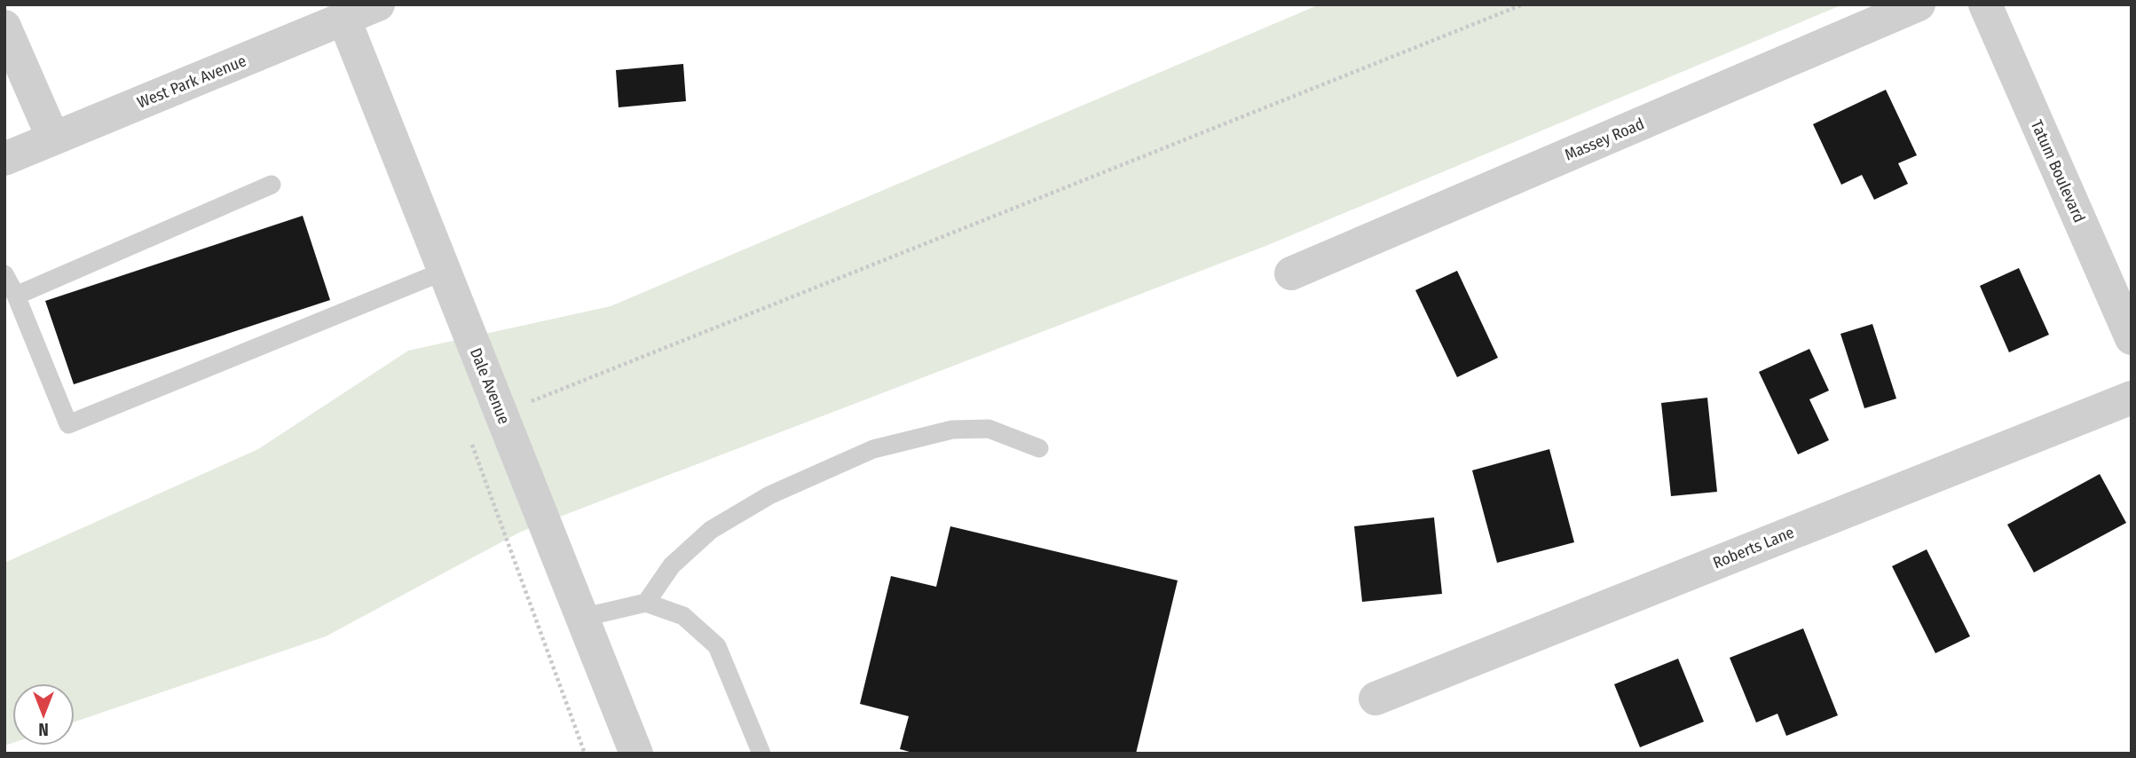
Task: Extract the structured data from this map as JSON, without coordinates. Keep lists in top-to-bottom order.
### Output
{
  "streets": {
    "street": [
      "West Park Avenue",
      "Massey Road",
      "Tatum Boulevard",
      "Dale Avenue",
      "Roberts Lane"
    ]
  },
  "crossings": [
    ["West Park Avenue", "Dale Avenue"]
  ],
  "north": "bottom"
}
